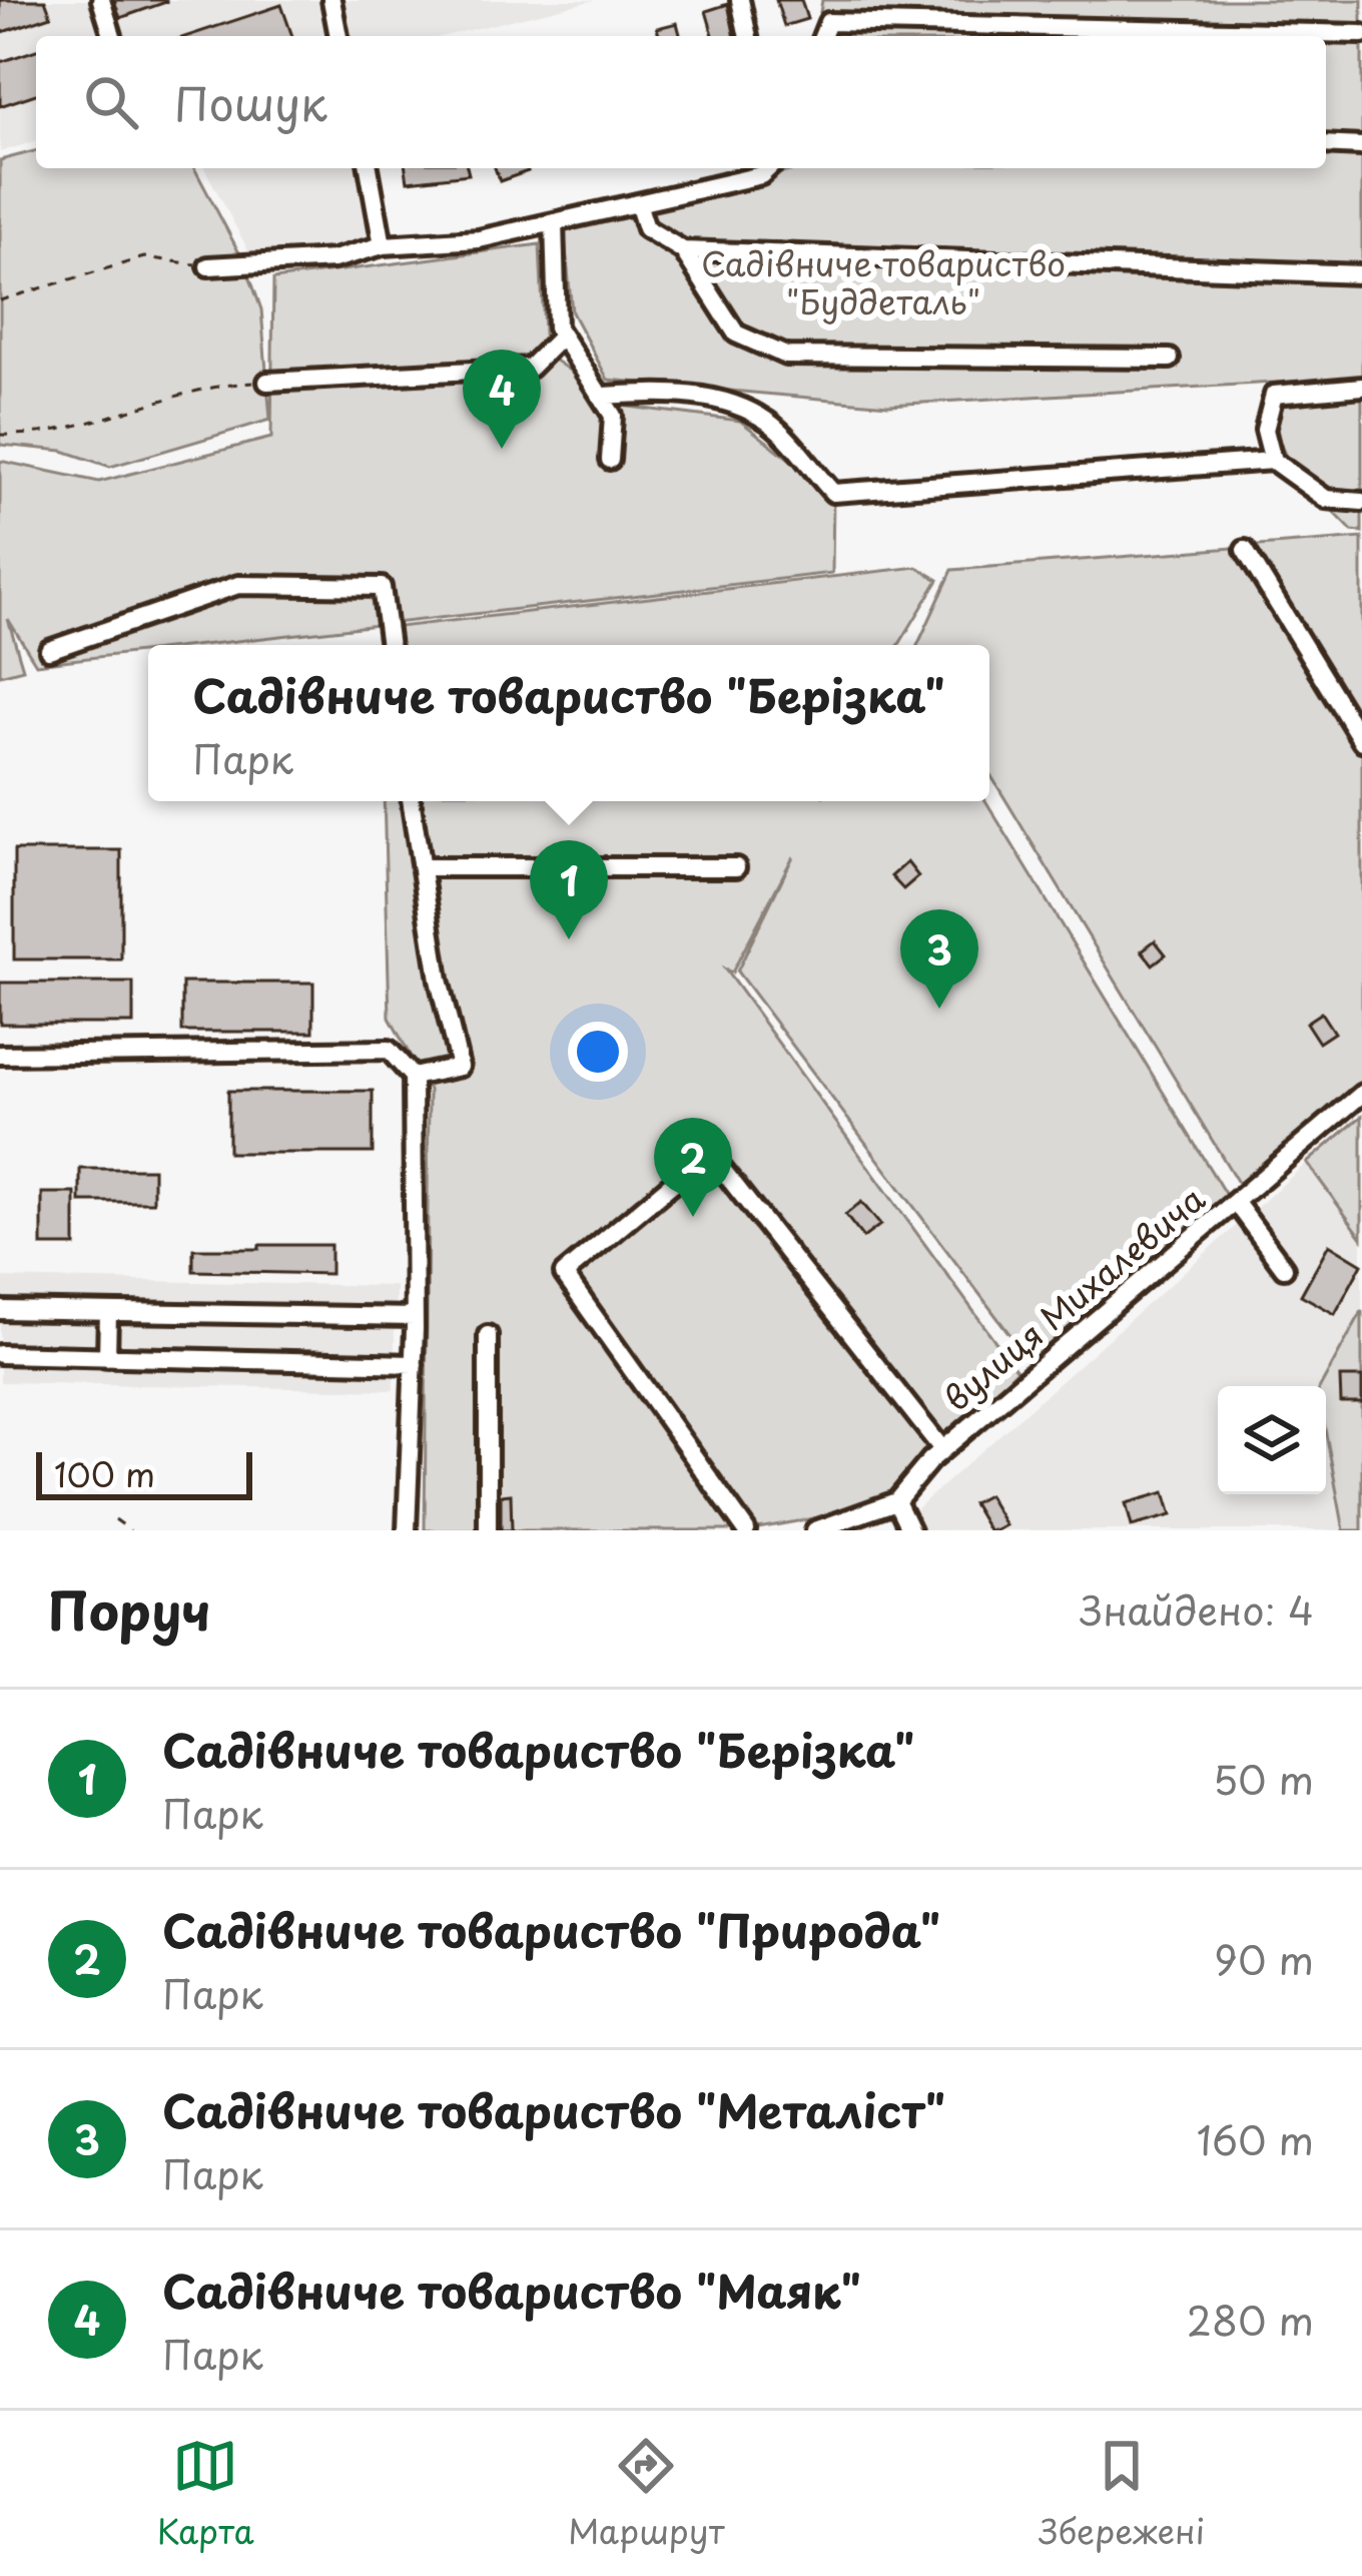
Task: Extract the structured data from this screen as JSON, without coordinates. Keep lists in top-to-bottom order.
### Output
{
  "streets": {
    "street": ["вулиця Михалевича"]
  },
  "parks": ["Садівниче товариство \"Буддеталь\""],
  "scale_bar": "100 m",
  "page": {
    "search": "Пошук",
    "pins": [
      "4",
      "1",
      "3",
      "2"
    ],
    "popup": ["Садівниче товариство \"Берізка\"", "Парк"],
    "scale": "100 m",
    "heading": ["Поруч", "Знайдено: 4"],
    "list": [
      {
        "mark": "1",
        "name": "Садівниче товариство \"Берізка\"",
        "note": "Парк",
        "value": "50 m"
      },
      {
        "mark": "2",
        "name": "Садівниче товариство \"Природа\"",
        "note": "Парк",
        "value": "90 m"
      },
      {
        "mark": "3",
        "name": "Садівниче товариство \"Металіст\"",
        "note": "Парк",
        "value": "160 m"
      },
      {
        "mark": "4",
        "name": "Садівниче товариство \"Маяк\"",
        "note": "Парк",
        "value": "280 m"
      }
    ],
    "nav": ["Карта", "Маршрут", "Збережені"]
  }
}
